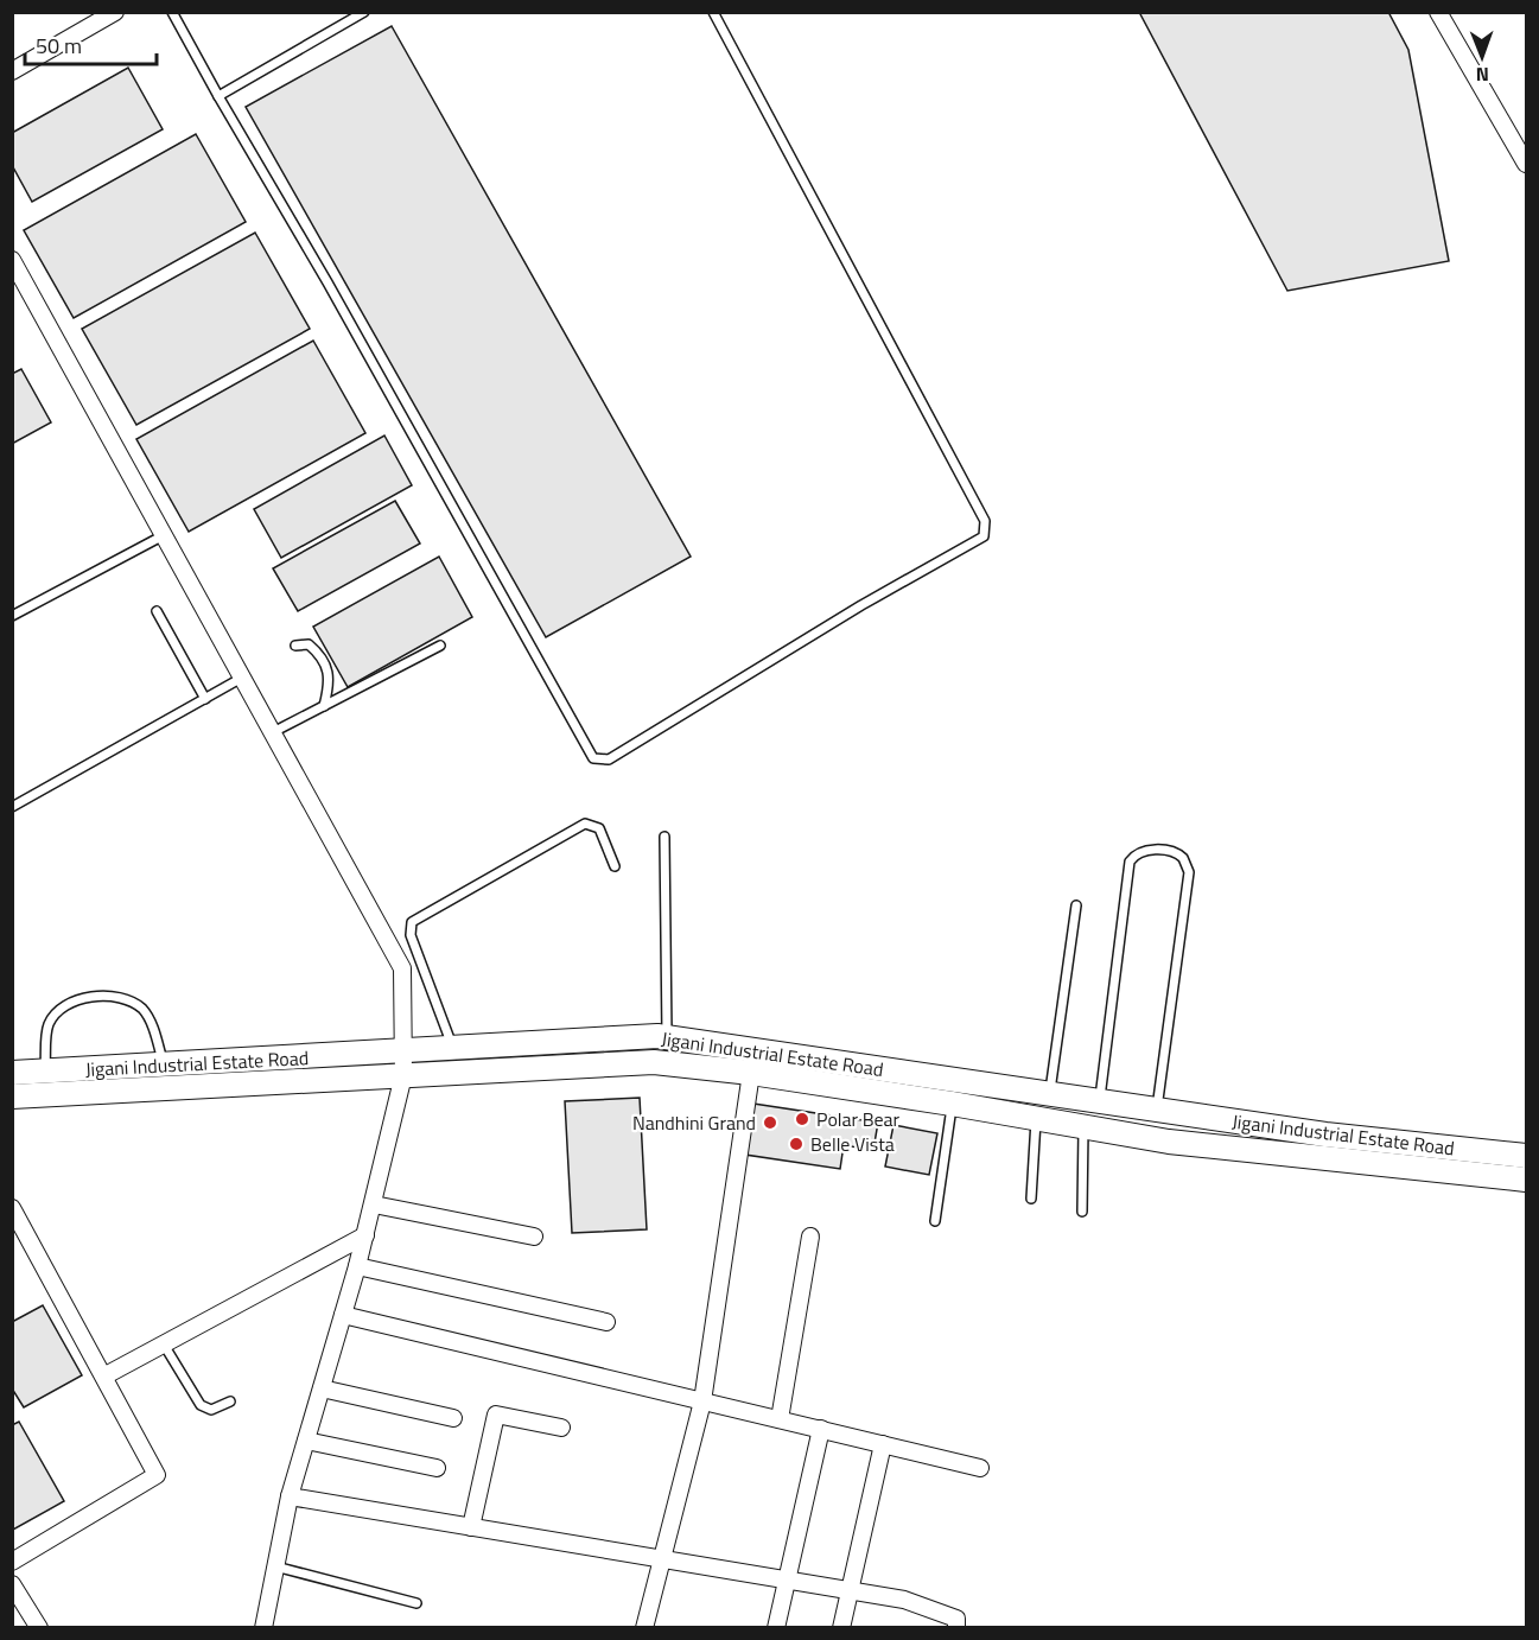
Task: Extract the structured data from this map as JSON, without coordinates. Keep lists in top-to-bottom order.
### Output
{
  "streets": {
    "main road": ["Jigani Industrial Estate Road"]
  },
  "places": ["Polar Bear", "Nandhini Grand", "Belle Vista"],
  "scale_bar": "50 m",
  "north": "bottom"
}
